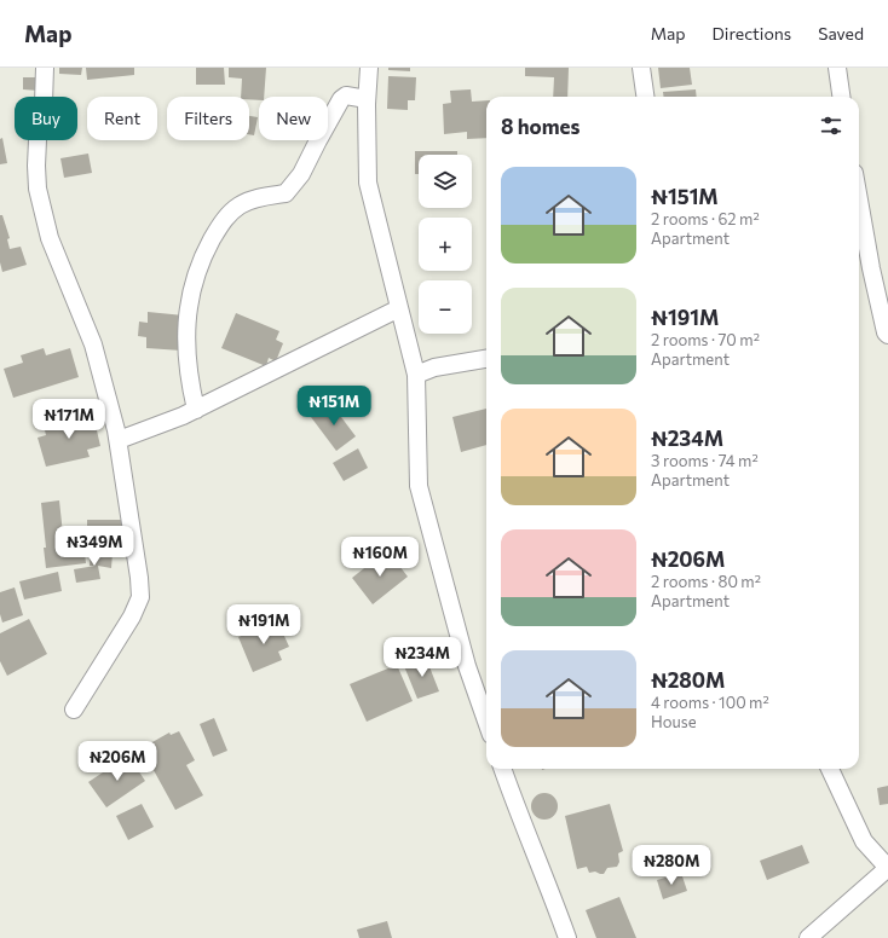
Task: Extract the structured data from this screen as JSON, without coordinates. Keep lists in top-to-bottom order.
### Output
{
  "page": {
    "header": "Map",
    "nav": ["Map", "Directions", "Saved"],
    "chip": [
      "Buy",
      "Rent",
      "Filters",
      "New"
    ],
    "heading": "8 homes",
    "map_buttons": ["+", "−"],
    "list": [
      {
        "name": "₦151M",
        "note": "2 rooms · 62 m² · Apartment"
      },
      {
        "name": "₦191M",
        "note": "2 rooms · 70 m² · Apartment"
      },
      {
        "name": "₦234M",
        "note": "3 rooms · 74 m² · Apartment"
      },
      {
        "name": "₦206M",
        "note": "2 rooms · 80 m² · Apartment"
      },
      {
        "name": "₦280M",
        "note": "4 rooms · 100 m² · House"
      }
    ],
    "price": [
      "₦151M",
      "₦171M",
      "₦349M",
      "₦160M",
      "₦191M",
      "₦234M",
      "₦206M",
      "₦280M"
    ]
  }
}
